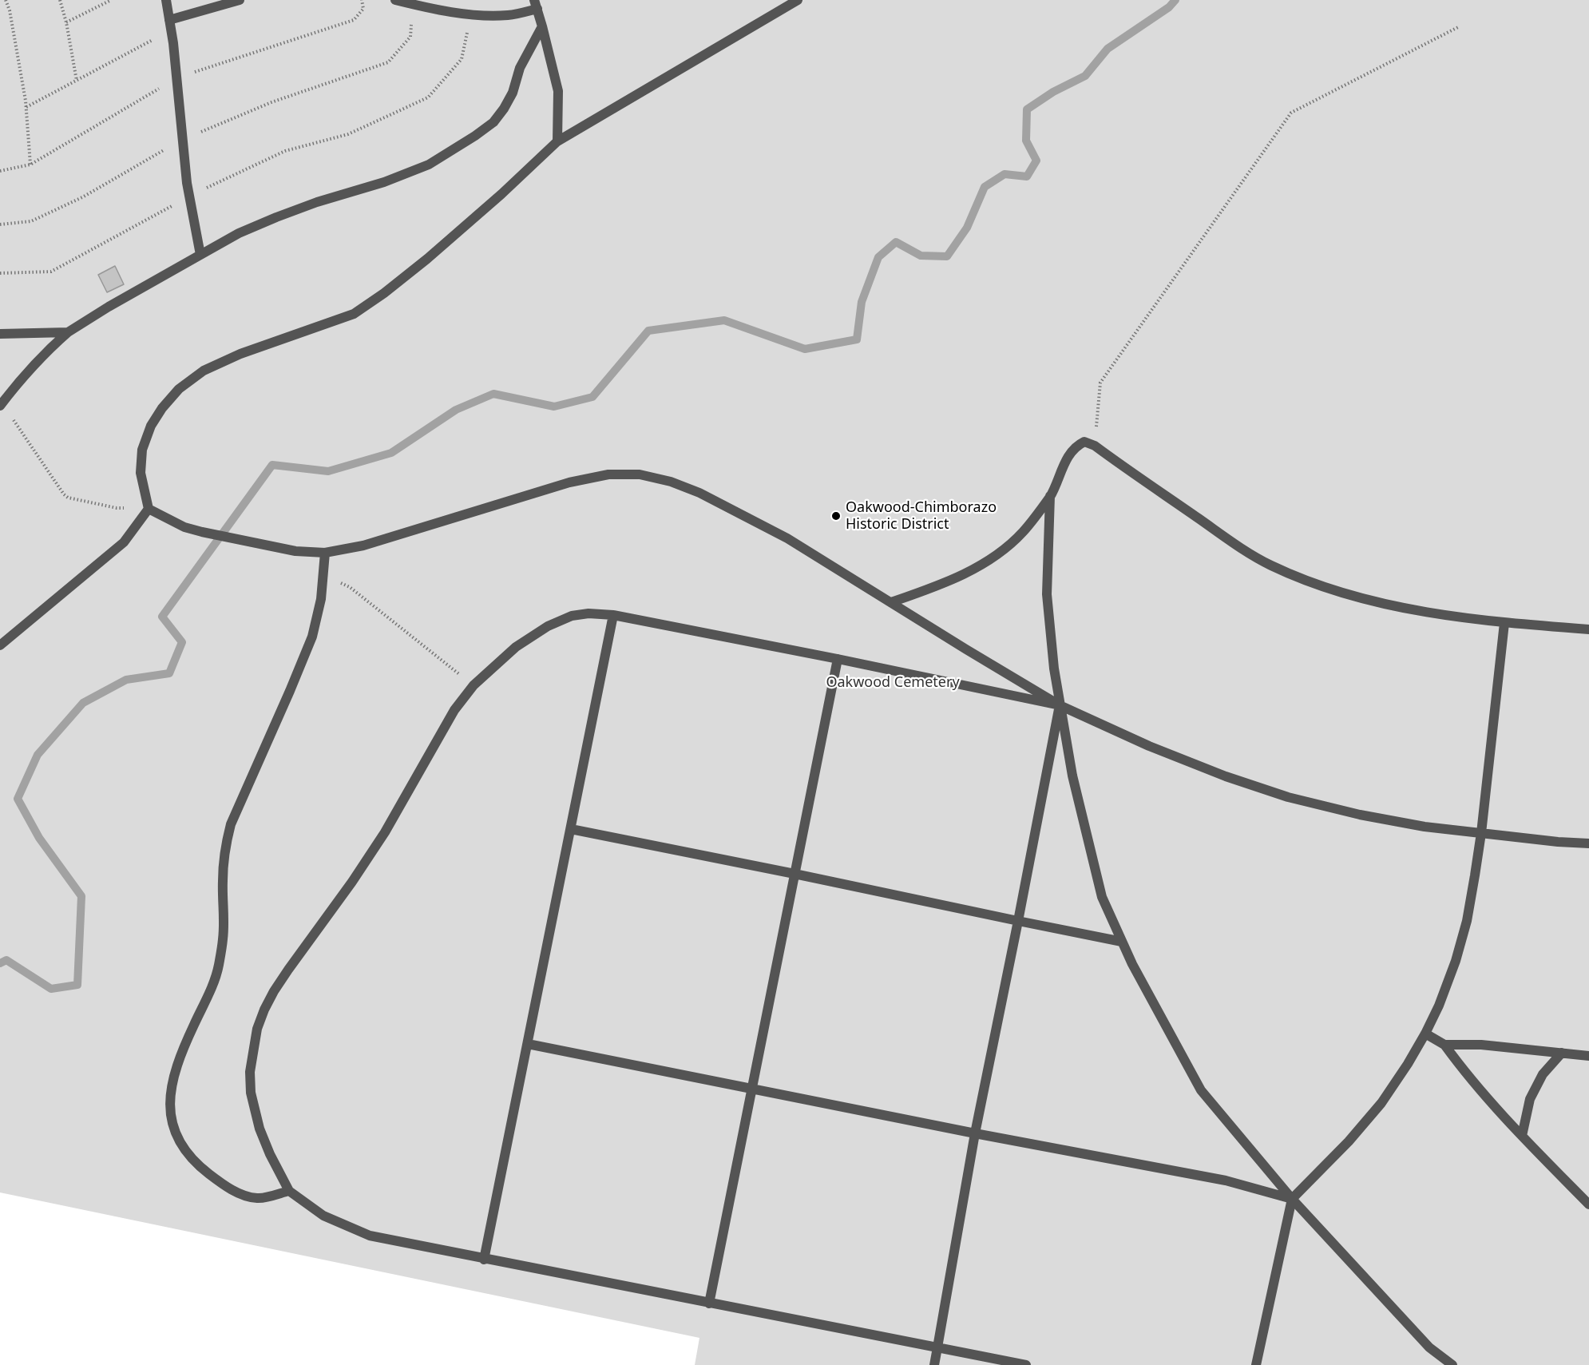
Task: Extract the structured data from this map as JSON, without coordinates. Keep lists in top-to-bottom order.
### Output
{
  "parks": ["Oakwood Cemetery"],
  "places": ["Oakwood-Chimborazo Historic District"]
}
